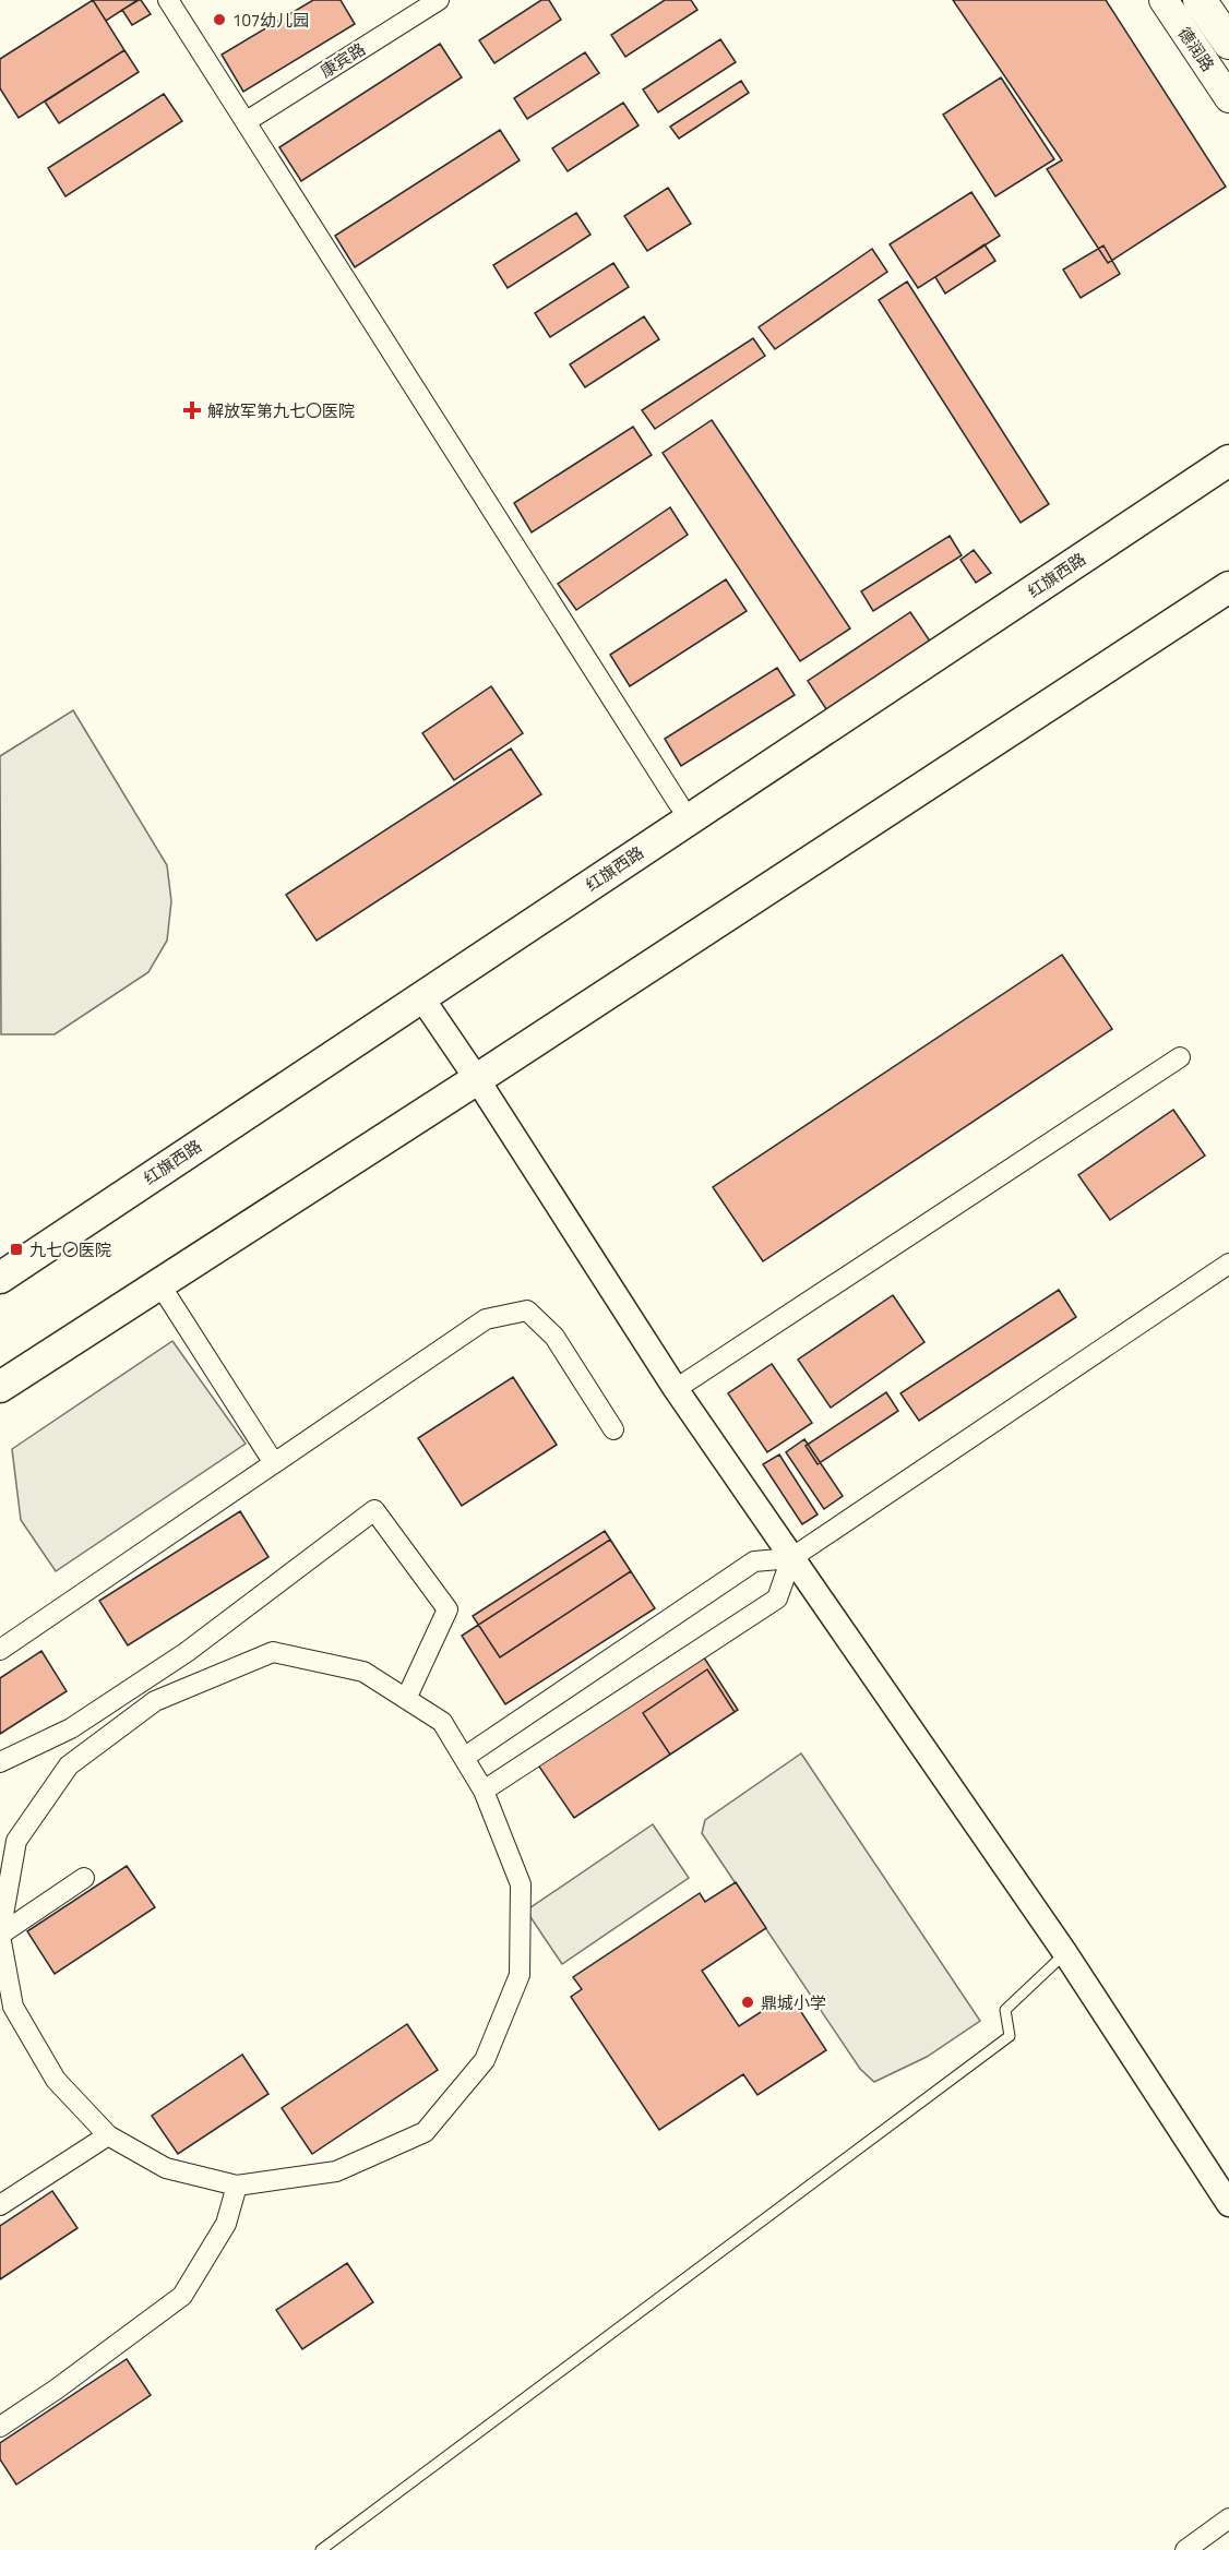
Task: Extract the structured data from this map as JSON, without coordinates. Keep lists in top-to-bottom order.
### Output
{
  "streets": {
    "main road": ["德润路", "红旗西路"],
    "street": ["康宾路"]
  },
  "places": {
    "other": ["107幼儿园", "鼎城小学"],
    "health": ["解放军第九七〇医院"],
    "transit": ["九七〇医院"]
  }
}
